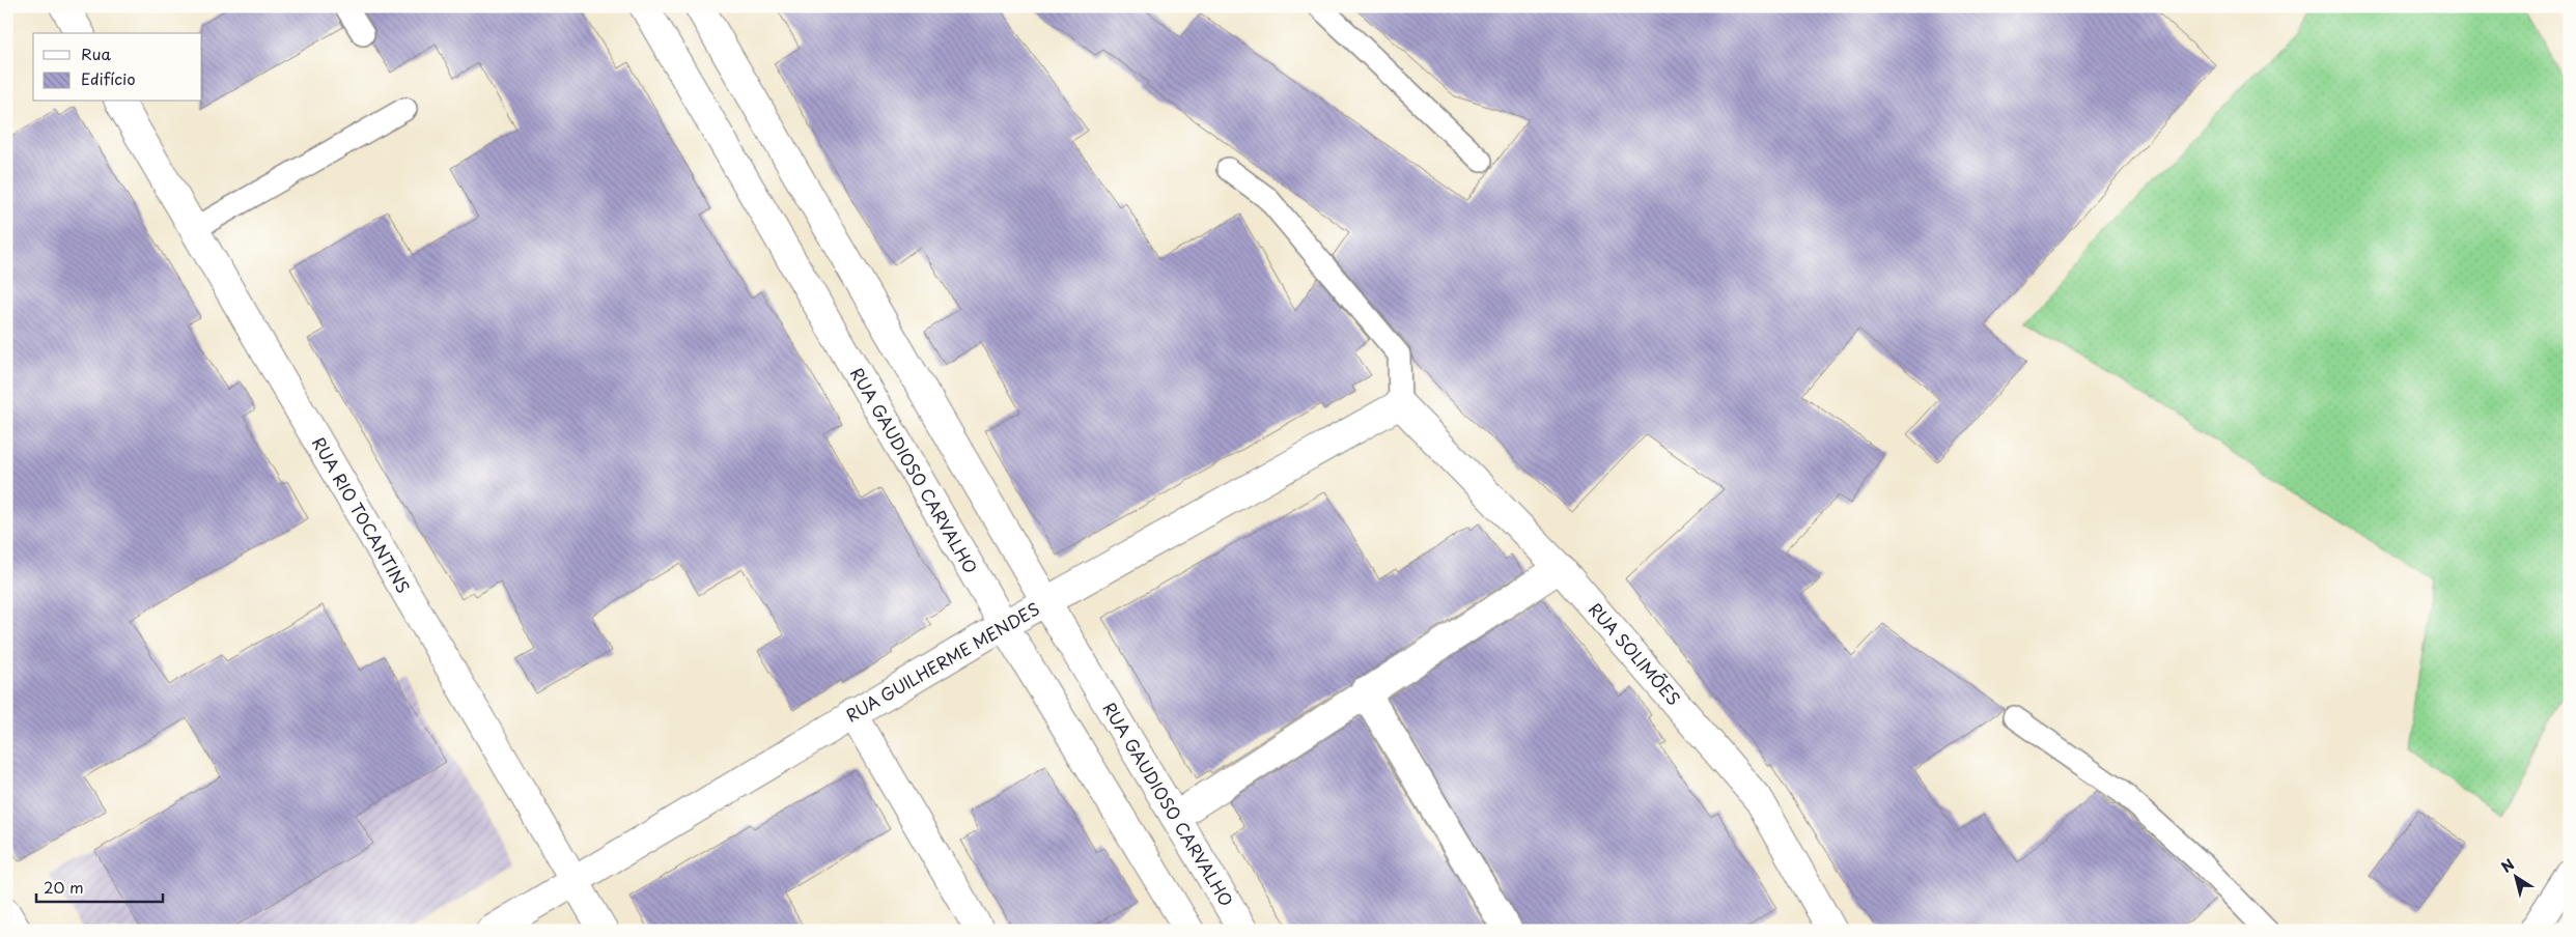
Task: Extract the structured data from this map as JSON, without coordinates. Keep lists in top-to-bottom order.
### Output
{
  "streets": {
    "street": [
      "RUA GAUDIOSO CARVALHO",
      "RUA RIO TOCANTINS",
      "RUA SOLIMÕES",
      "RUA GUILHERME MENDES"
    ]
  },
  "crossings": [
    ["RUA GAUDIOSO CARVALHO", "RUA GUILHERME MENDES"],
    ["RUA RIO TOCANTINS", "RUA GUILHERME MENDES"],
    ["RUA SOLIMÕES", "RUA GUILHERME MENDES"]
  ],
  "legend": ["Rua", "Edifício"],
  "scale_bar": "20 m",
  "north": "top left"
}
